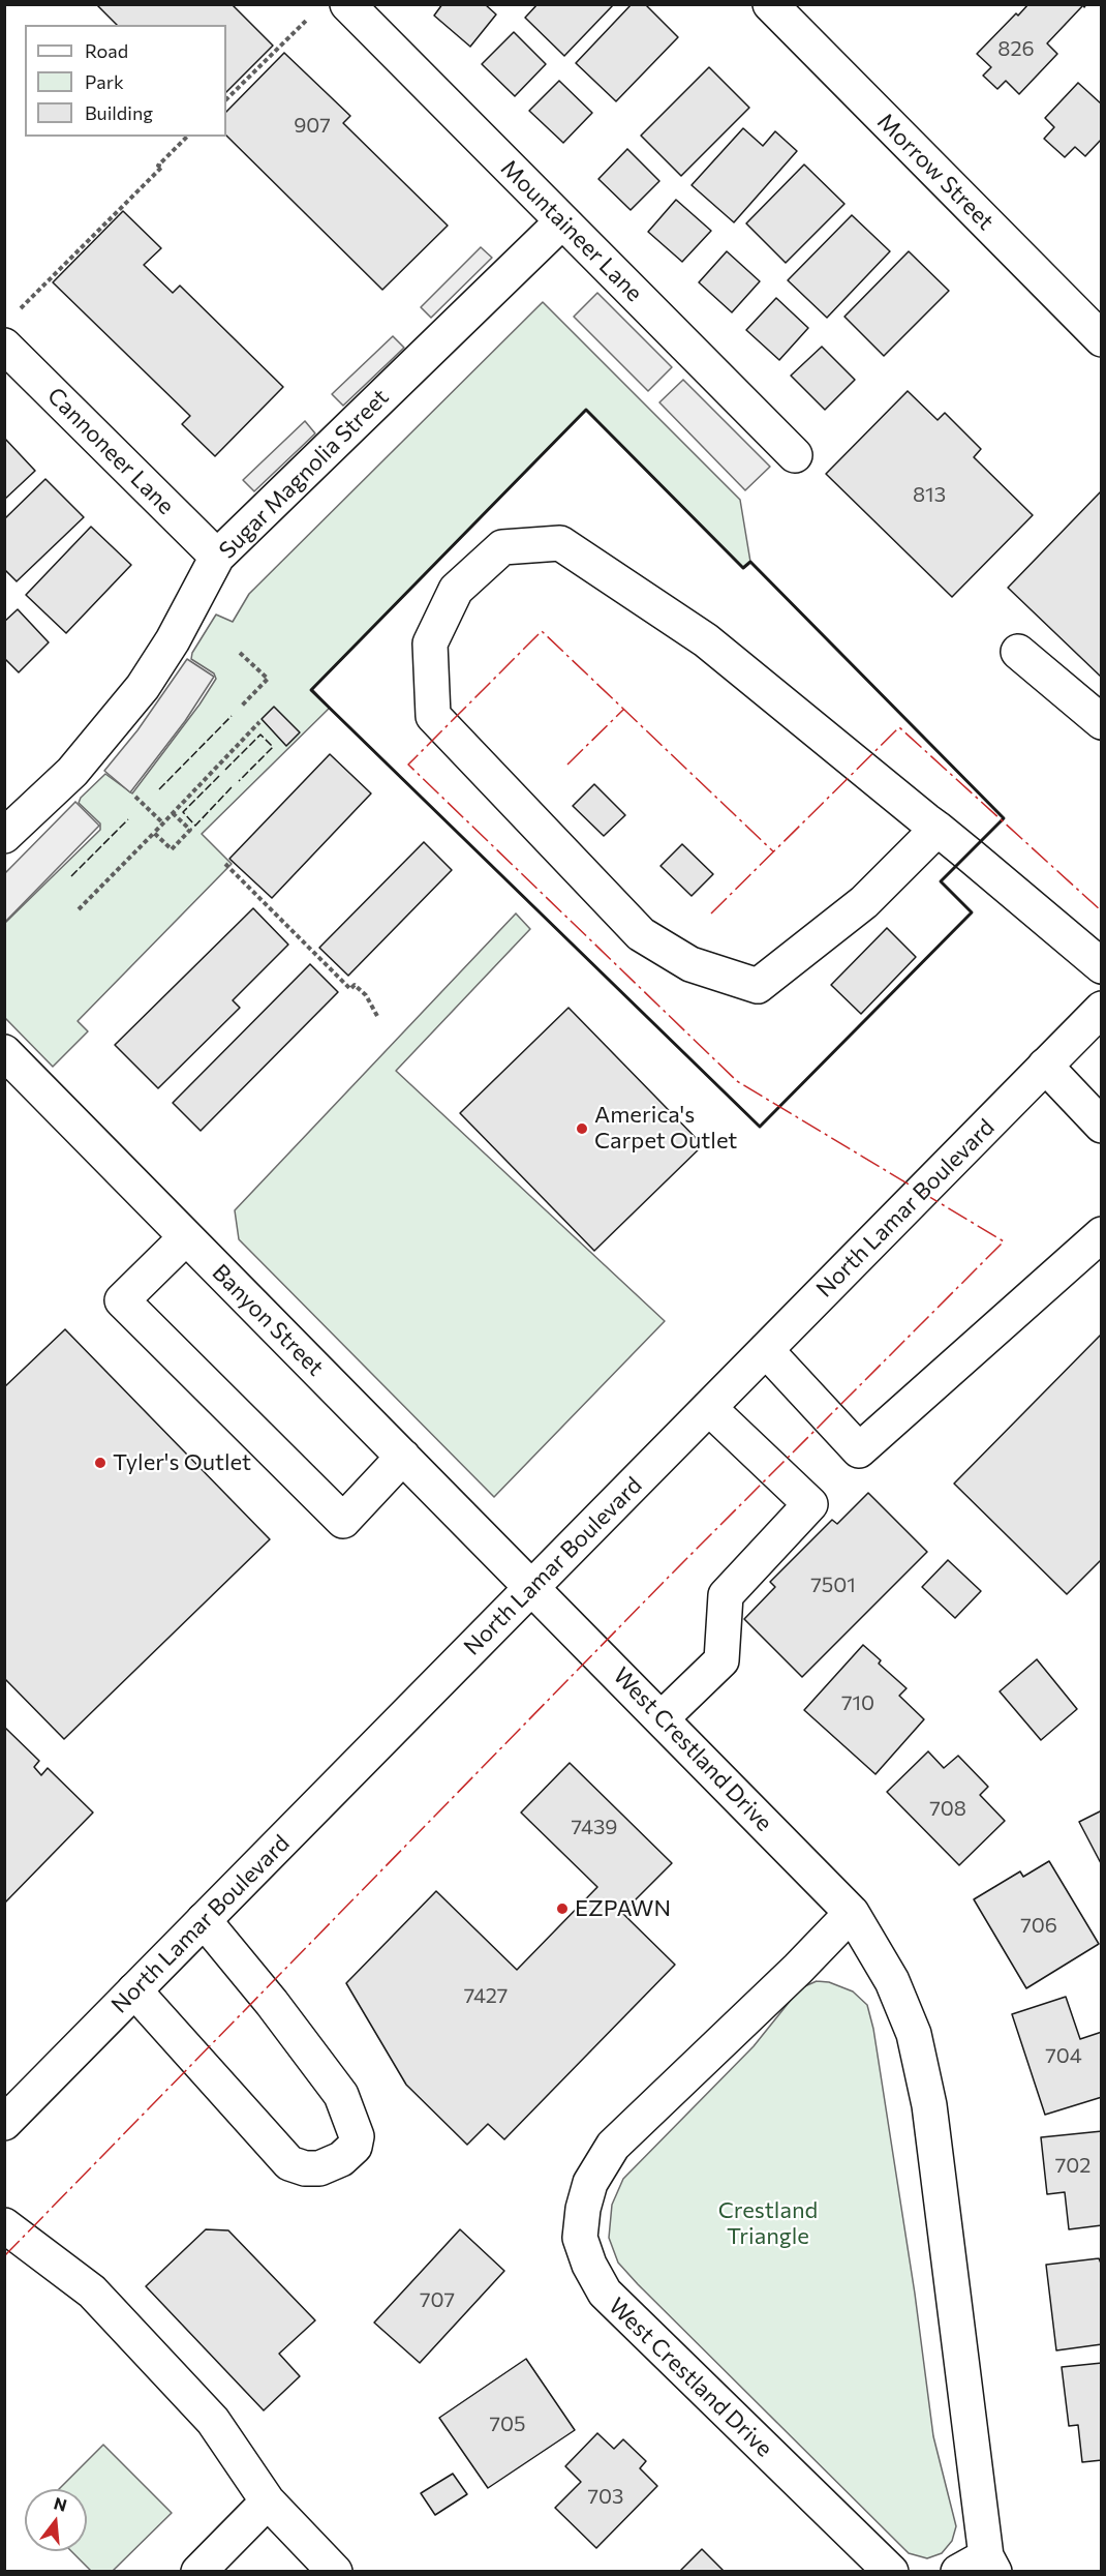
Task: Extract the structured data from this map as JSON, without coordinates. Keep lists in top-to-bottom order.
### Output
{
  "streets": {
    "street": [
      "Morrow Street",
      "Mountaineer Lane",
      "Cannoneer Lane",
      "Sugar Magnolia Street",
      "North Lamar Boulevard",
      "Banyon Street",
      "West Crestland Drive"
    ]
  },
  "crossings": [
    ["Mountaineer Lane", "Sugar Magnolia Street"],
    ["Cannoneer Lane", "Sugar Magnolia Street"],
    ["North Lamar Boulevard", "Banyon Street"],
    ["North Lamar Boulevard", "West Crestland Drive"],
    ["Banyon Street", "West Crestland Drive"]
  ],
  "parks": ["Crestland Triangle"],
  "places": ["America's Carpet Outlet", "Tyler's Outlet", "EZPAWN"],
  "house_numbers": [
    "826",
    "907",
    "813",
    "7501",
    "710",
    "708",
    "7439",
    "706",
    "7427",
    "704",
    "702",
    "707",
    "705",
    "703"
  ],
  "legend": ["Road", "Park", "Building"],
  "north": "top"
}
